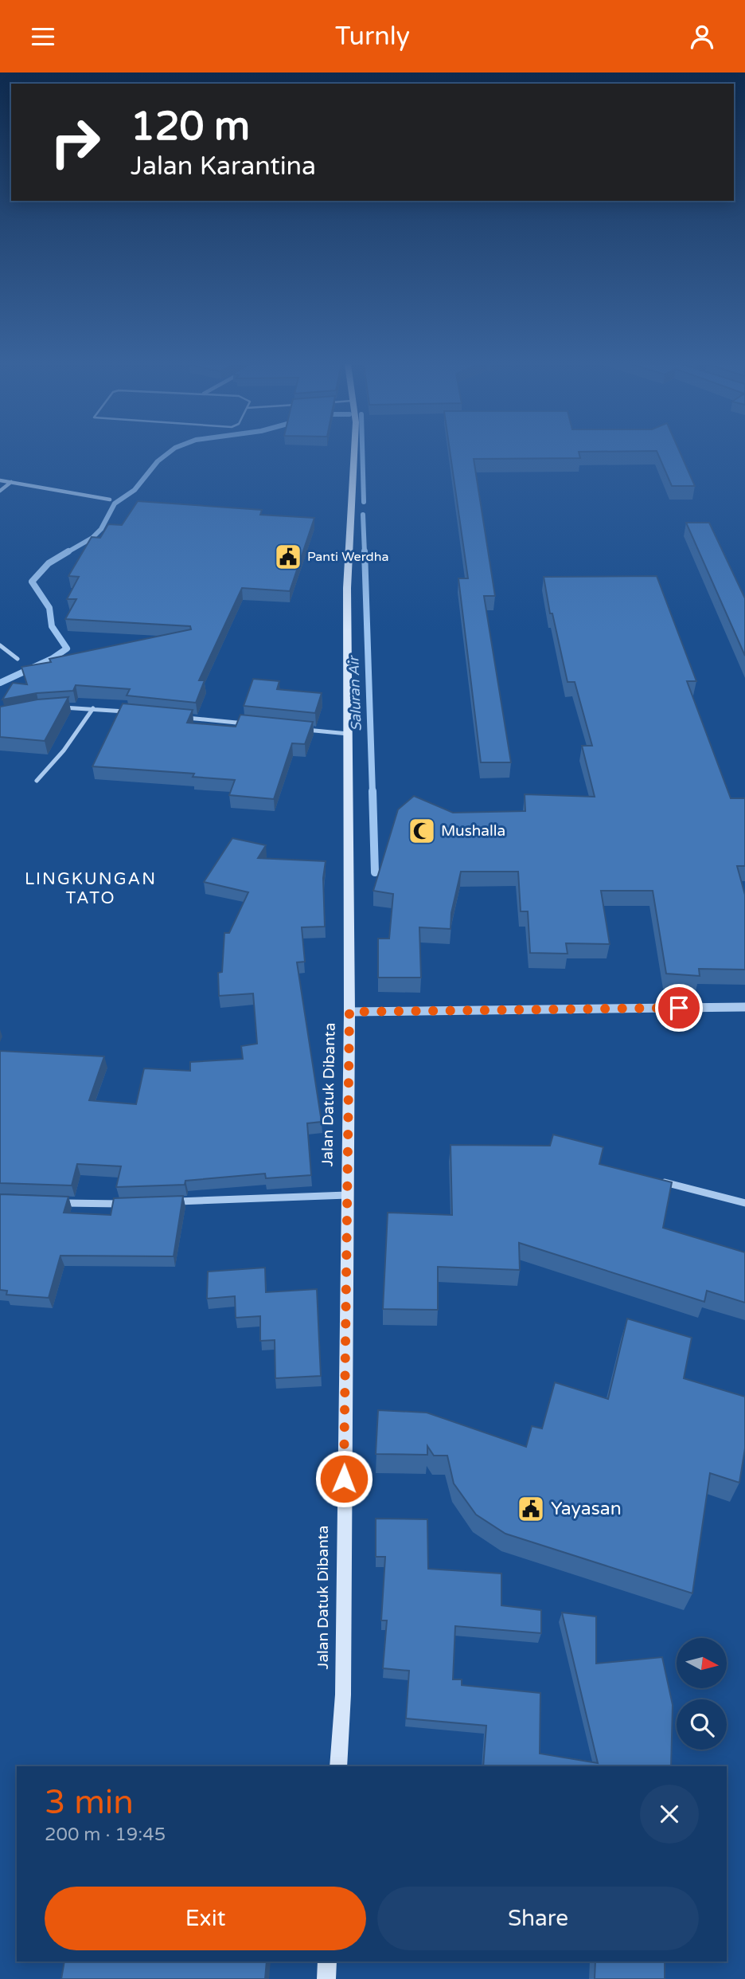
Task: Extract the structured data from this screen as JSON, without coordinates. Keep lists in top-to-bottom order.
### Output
{
  "streets": {
    "main road": ["Jalan Datuk Dibanta"]
  },
  "districts": ["LINGKUNGAN TATO"],
  "water": ["Saluran Air"],
  "places": {
    "public building": ["Panti Werdha", "Yayasan"],
    "mosque": ["Mushalla"]
  },
  "north": "right",
  "page": {
    "header": "Turnly",
    "turn": ["120 m", "Jalan Karantina"],
    "heading": ["3 min", "200 m · 19:45"],
    "buttons": ["Exit", "Share"]
  }
}
